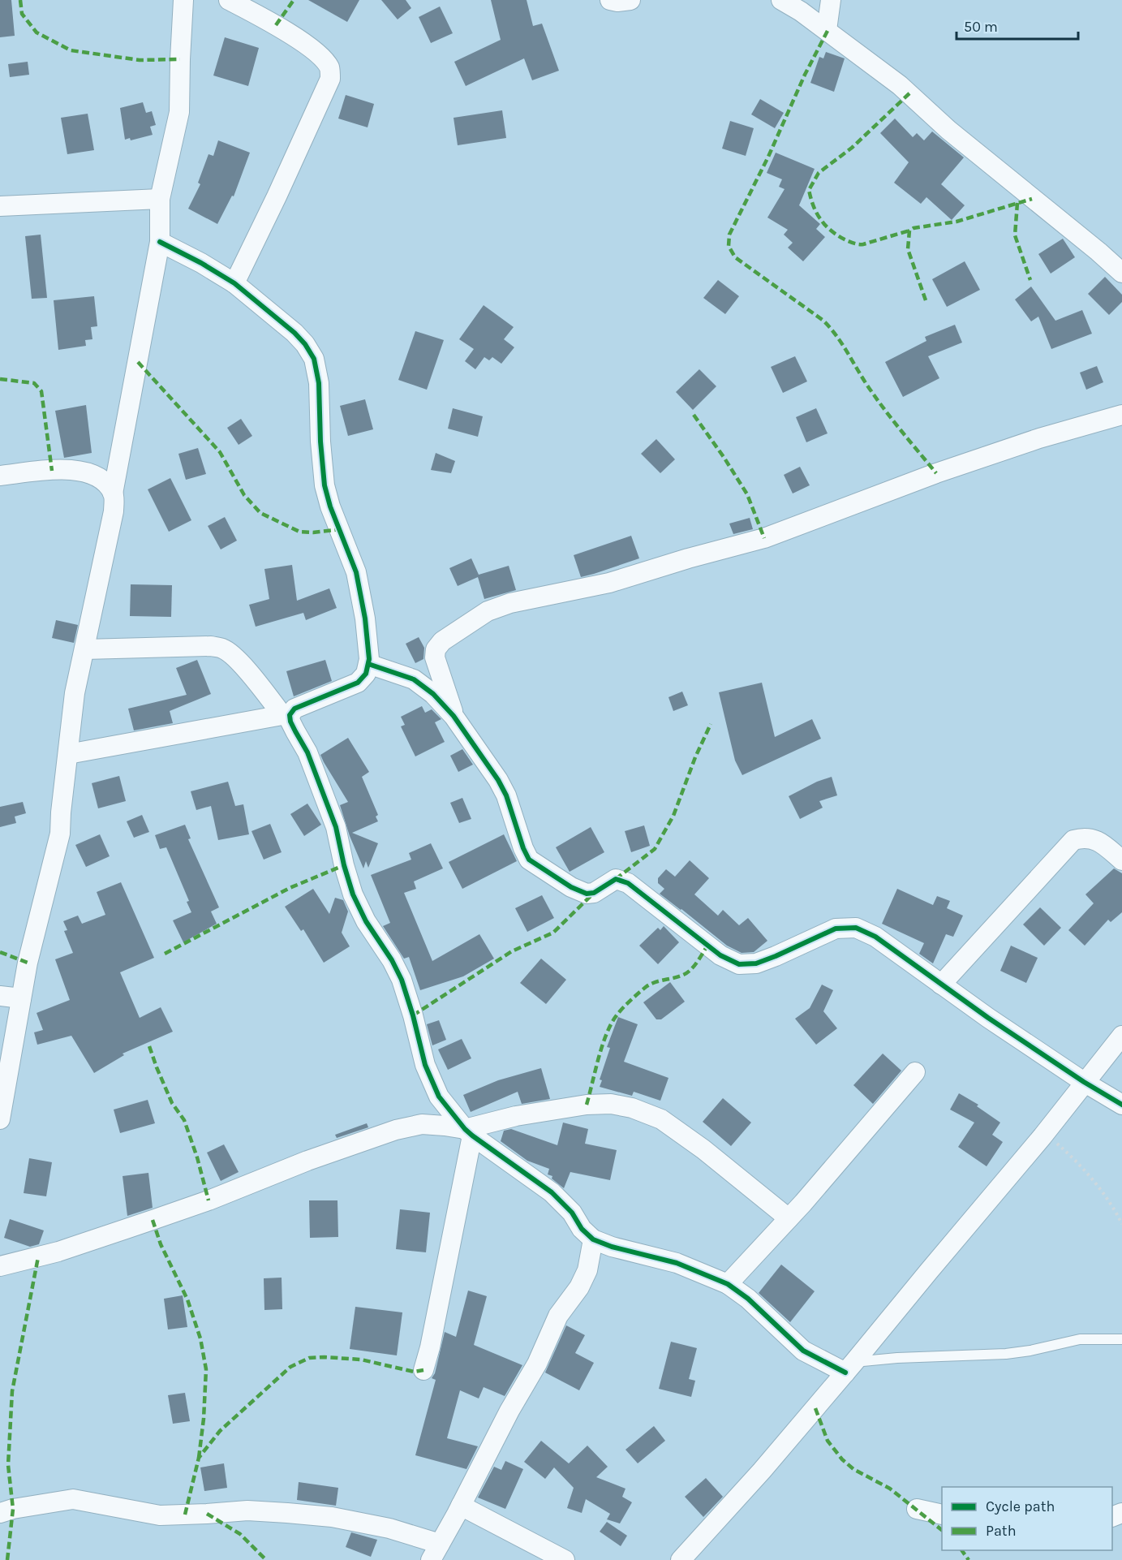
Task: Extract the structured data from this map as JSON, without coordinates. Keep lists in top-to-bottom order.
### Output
{
  "legend": ["Cycle path", "Path"],
  "scale_bar": "50 m"
}
